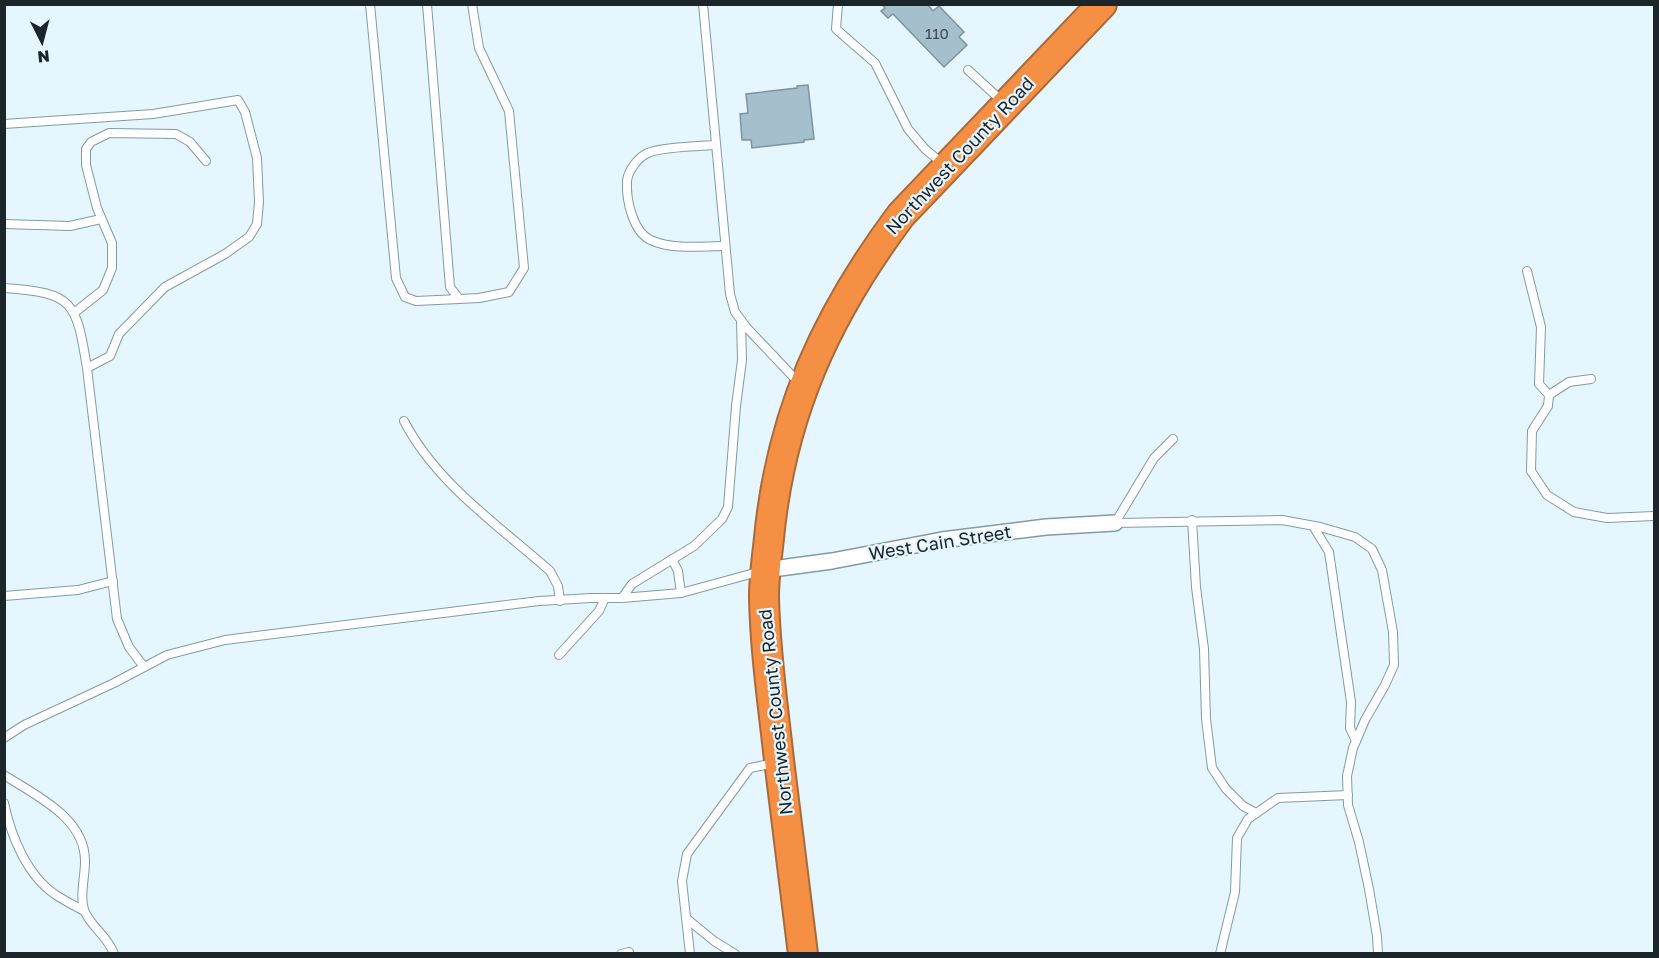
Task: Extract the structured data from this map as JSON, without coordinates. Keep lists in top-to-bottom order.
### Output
{
  "streets": {
    "highway": ["Northwest County Road"],
    "street": ["West Cain Street"]
  },
  "crossings": [
    ["Northwest County Road", "West Cain Street"]
  ],
  "house_numbers": ["110"],
  "north": "bottom"
}
